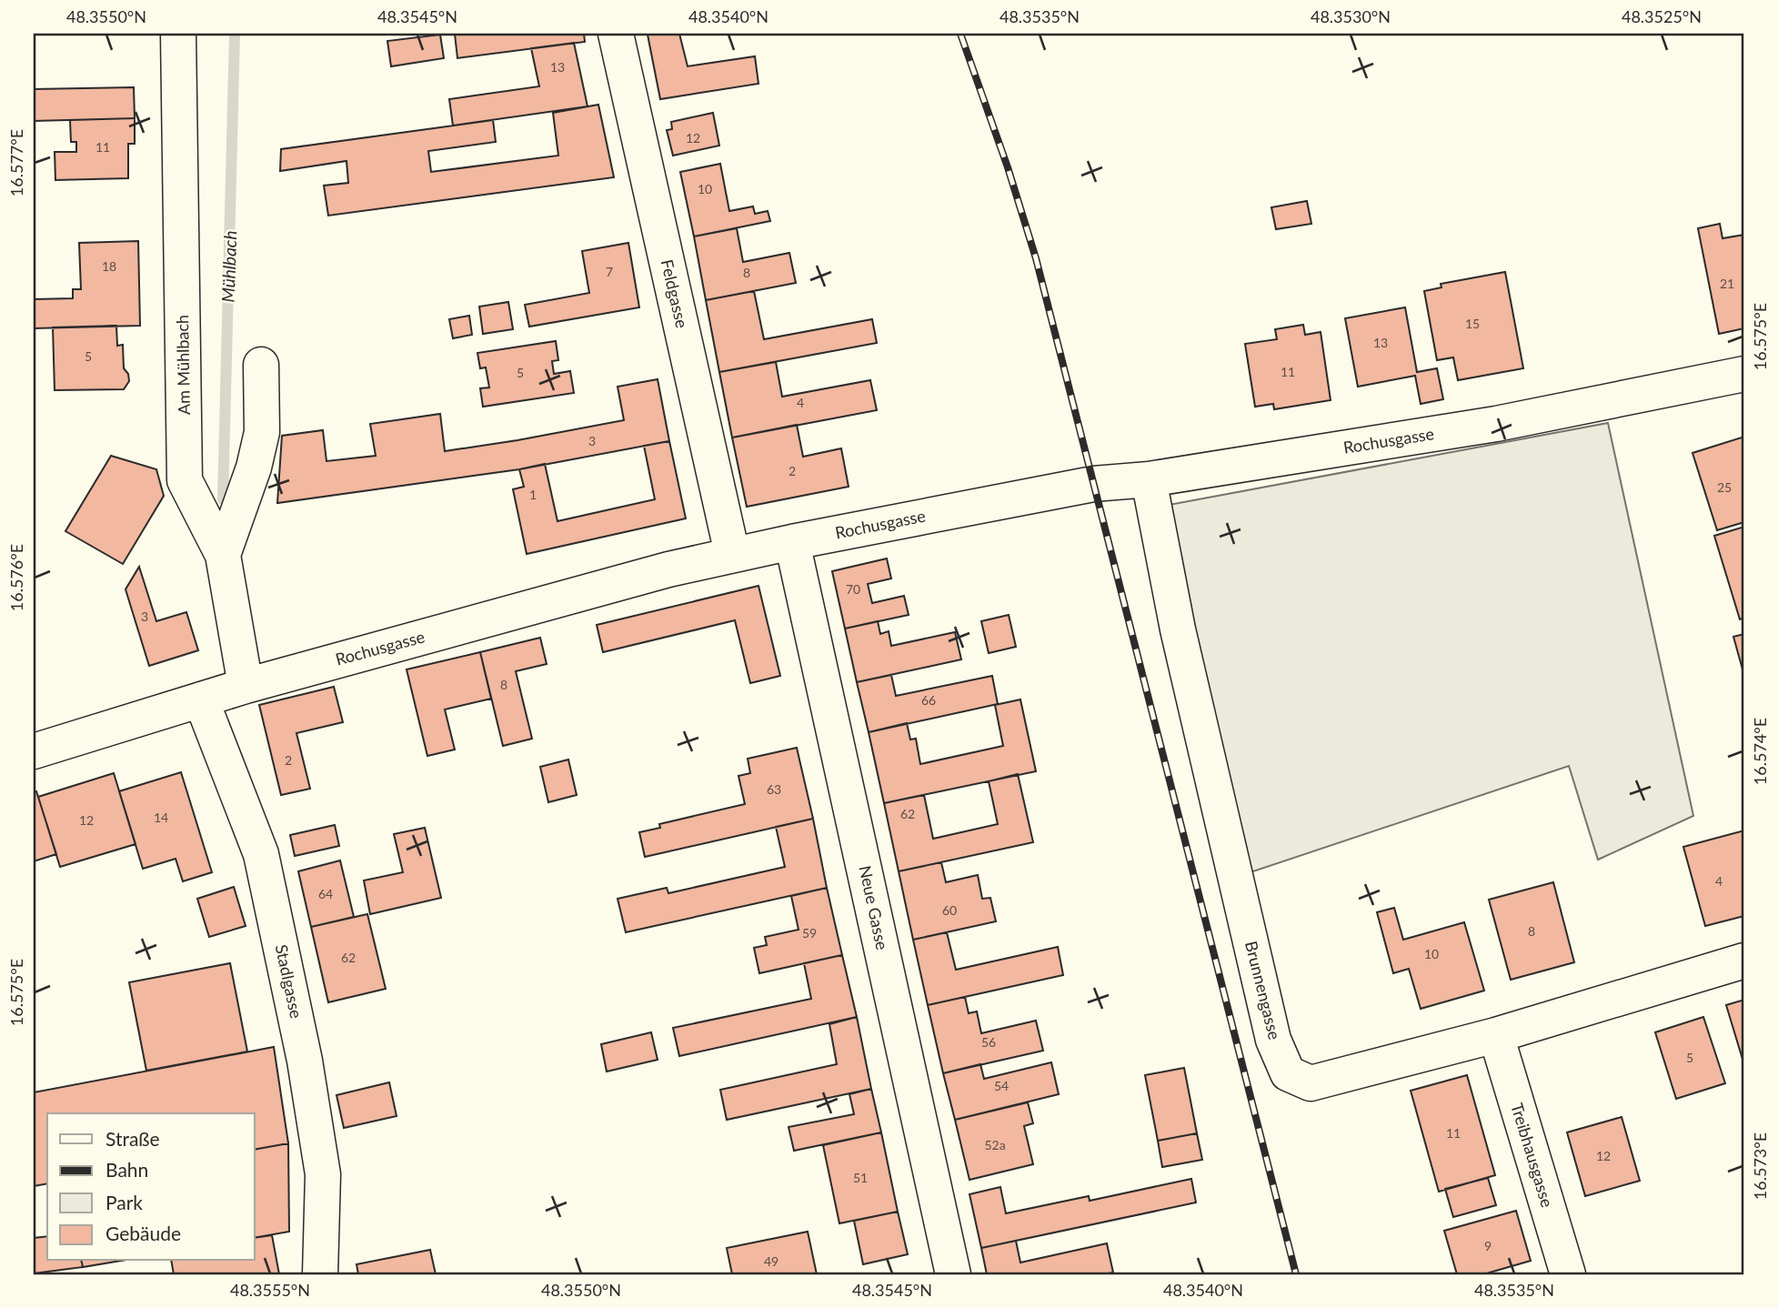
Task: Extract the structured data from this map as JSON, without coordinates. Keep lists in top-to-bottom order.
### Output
{
  "streets": {
    "street": [
      "Feldgasse",
      "Am Mühlbach",
      "Rochusgasse",
      "Neue Gasse",
      "Stadlgasse",
      "Brunnengasse",
      "Treibhausgasse"
    ]
  },
  "crossings": [
    ["Feldgasse", "Rochusgasse"],
    ["Am Mühlbach", "Rochusgasse"],
    ["Rochusgasse", "Neue Gasse"],
    ["Rochusgasse", "Stadlgasse"],
    ["Rochusgasse", "Brunnengasse"],
    ["Brunnengasse", "Treibhausgasse"]
  ],
  "water": ["Mühlbach"],
  "house_numbers": [
    "13",
    "12",
    "11",
    "10",
    "18",
    "7",
    "8",
    "21",
    "15",
    "13",
    "5",
    "11",
    "5",
    "4",
    "3",
    "2",
    "25",
    "1",
    "70",
    "3",
    "8",
    "66",
    "2",
    "63",
    "62",
    "14",
    "12",
    "4",
    "64",
    "60",
    "8",
    "59",
    "10",
    "62",
    "56",
    "5",
    "54",
    "11",
    "52a",
    "12",
    "51",
    "9",
    "49"
  ],
  "legend": [
    "Straße",
    "Bahn",
    "Park",
    "Gebäude"
  ],
  "coordinates": [
    "48.3550°N",
    "48.3545°N",
    "48.3540°N",
    "48.3535°N",
    "48.3530°N",
    "48.3525°N",
    "16.577°E",
    "16.575°E",
    "16.576°E",
    "16.574°E",
    "16.573°E",
    "48.3555°N"
  ]
}
